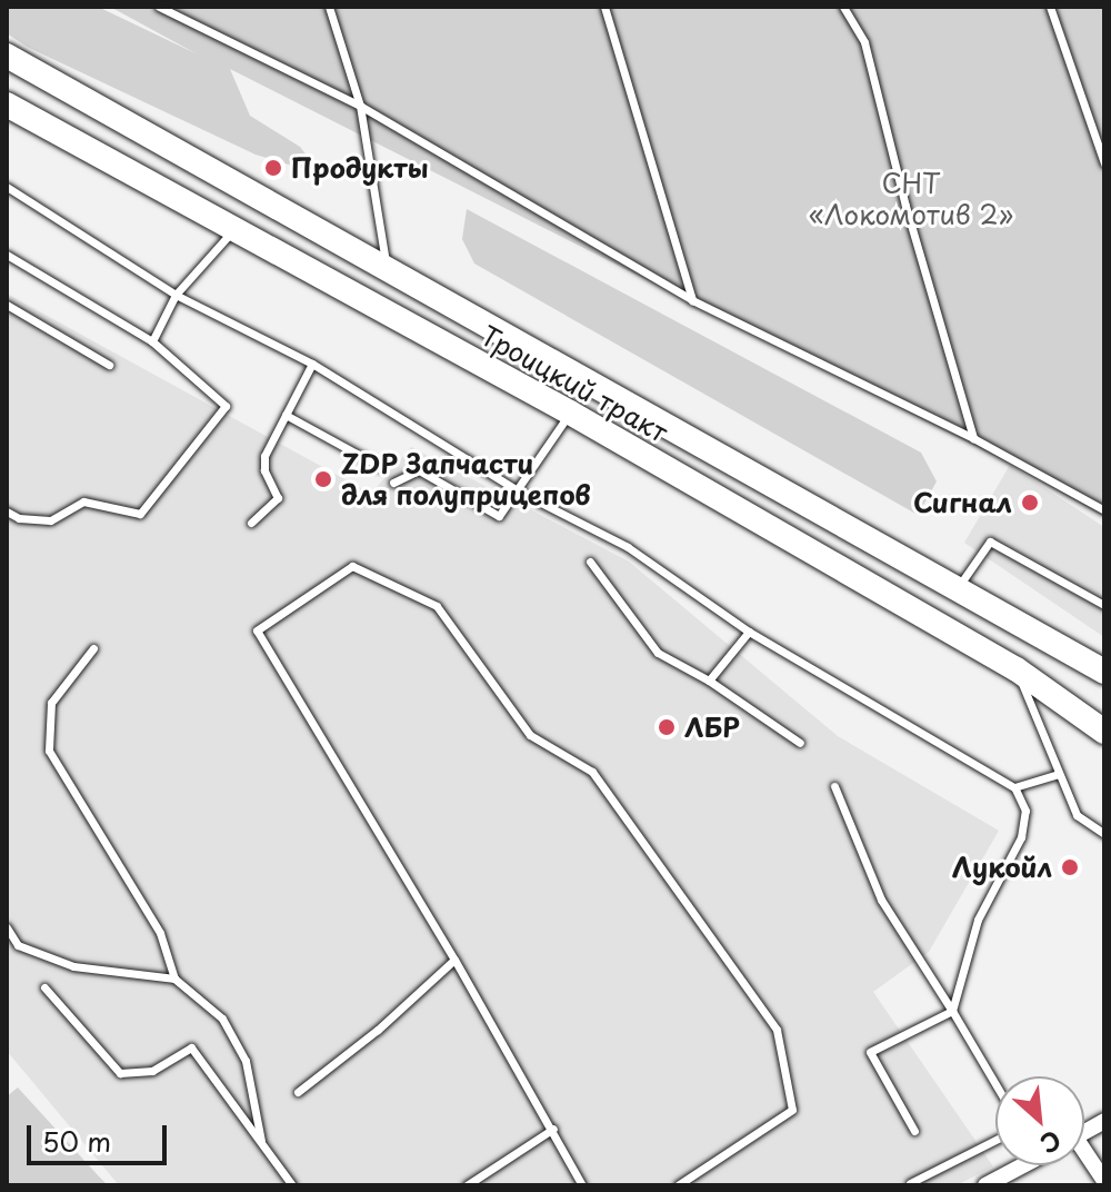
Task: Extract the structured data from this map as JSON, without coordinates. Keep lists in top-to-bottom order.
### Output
{
  "streets": {
    "main road": ["Троицкий тракт"]
  },
  "parks": ["СНТ «Локомотив 2»"],
  "places": [
    "Продукты",
    "ZDP Запчасти для полуприцепов",
    "Сигнал",
    "ЛБР",
    "Лукойл"
  ],
  "scale_bar": "50 m",
  "north": "bottom right"
}
